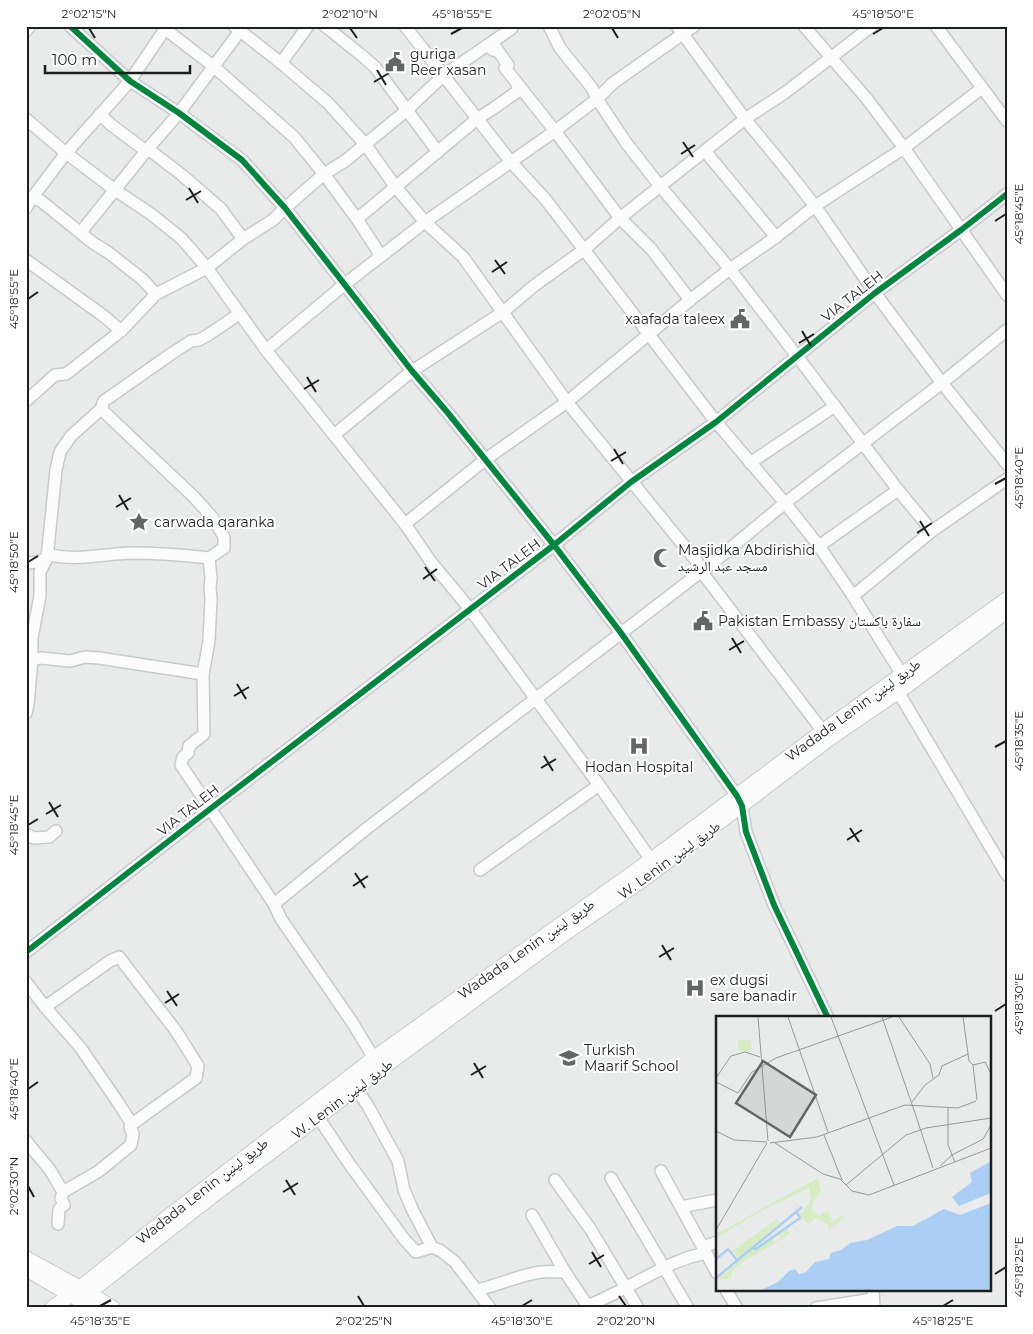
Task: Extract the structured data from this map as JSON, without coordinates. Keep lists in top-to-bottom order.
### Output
{
  "streets": {
    "main road": ["Wadada Lenin طريق لينين", "W. Lenin طريق لينين"],
    "street": ["VIA TALEH"]
  },
  "crossings": [
    ["Wadada Lenin طريق لينين", "W. Lenin طريق لينين"]
  ],
  "places": {
    "public building": ["guriga Reer xasan", "xaafada taleex", "Pakistan Embassy سفارة باكستان"],
    "place": ["carwada qaranka"],
    "mosque": ["Masjidka Abdirishid مسجد عبد الرشيد"],
    "hospital": ["Hodan Hospital", "ex dugsi sare banadir"],
    "school or university": ["Turkish Maarif School"]
  },
  "scale_bar": "100 m",
  "coordinates": [
    "2°02'15\"N",
    "2°02'10\"N",
    "45°18'55\"E",
    "2°02'05\"N",
    "45°18'50\"E",
    "45°18'45\"E",
    "45°18'40\"E",
    "45°18'35\"E",
    "45°18'30\"E",
    "2°02'30\"N",
    "45°18'25\"E",
    "2°02'25\"N",
    "2°02'20\"N"
  ]
}
